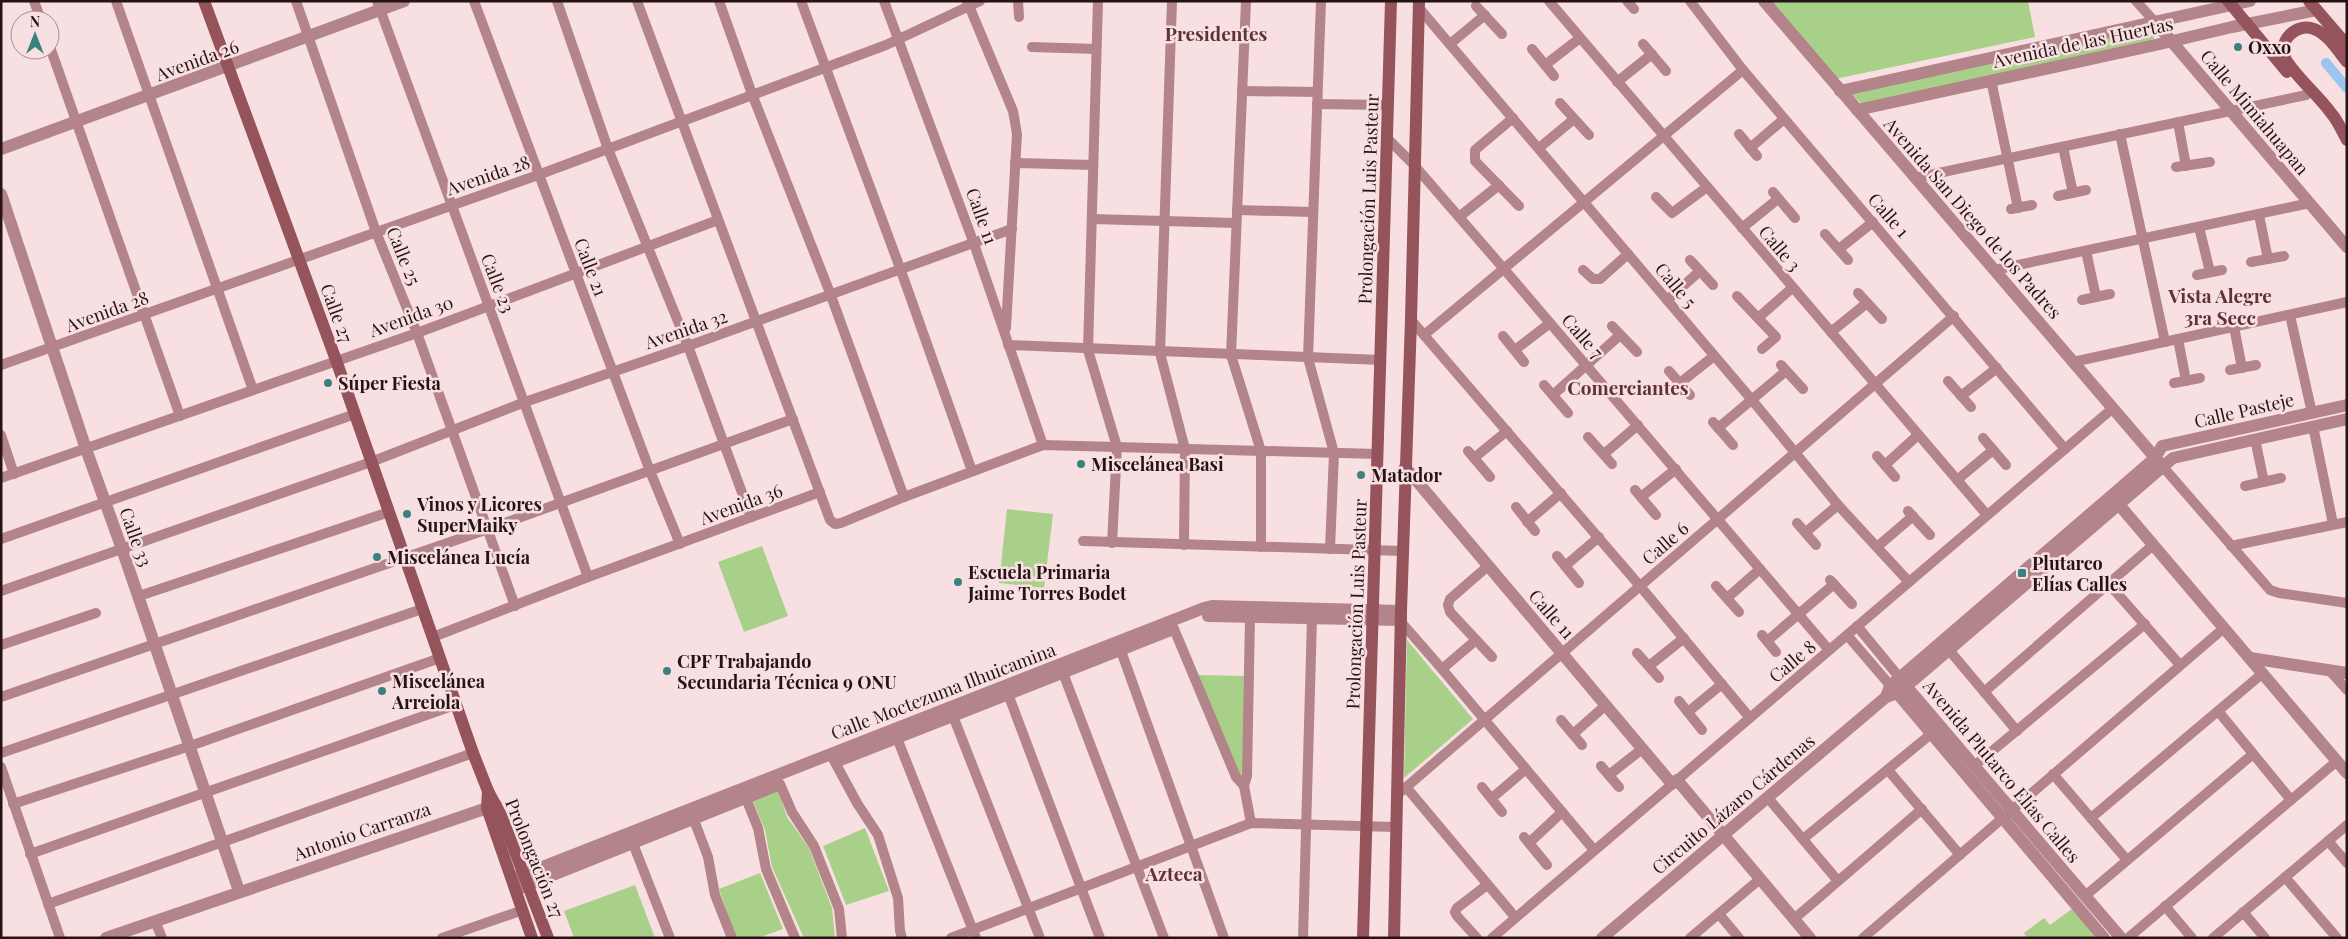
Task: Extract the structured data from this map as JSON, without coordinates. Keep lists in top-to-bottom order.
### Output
{
  "streets": {
    "main road": ["Prolongación Luis Pasteur", "Calle 27", "Prolongación 27"],
    "street": [
      "Avenida de las Huertas",
      "Avenida 26",
      "Calle Mimiahuapan",
      "Avenida 28",
      "Calle 1",
      "Calle 11",
      "Avenida San Diego de los Padres",
      "Calle 3",
      "Calle 25",
      "Calle 21",
      "Calle 23",
      "Calle 5",
      "Avenida 30",
      "Avenida 32",
      "Calle 7",
      "Calle Pasteje",
      "Avenida 36",
      "Calle 33",
      "Calle 6",
      "Calle 8",
      "Calle Moctezuma Ilhuicamina",
      "Avenida Plutarco Elías Calles",
      "Circuito Lázaro Cárdenas",
      "Antonio Carranza"
    ]
  },
  "crossings": [
    ["Avenida de las Huertas", "Calle Mimiahuapan"],
    ["Avenida de las Huertas", "Avenida San Diego de los Padres"],
    ["Avenida 26", "Calle 25"],
    ["Avenida 26", "Calle 23"],
    ["Avenida 26", "Calle 27"],
    ["Avenida 28", "Calle 11"],
    ["Avenida 28", "Calle 25"],
    ["Avenida 28", "Calle 21"],
    ["Avenida 28", "Calle 23"],
    ["Avenida 28", "Calle 27"],
    ["Avenida 28", "Calle 33"],
    ["Prolongación Luis Pasteur", "Calle 7"],
    ["Prolongación Luis Pasteur", "Calle Moctezuma Ilhuicamina"],
    ["Calle 1", "Calle 6"],
    ["Calle 1", "Calle 8"],
    ["Calle 11", "Avenida 32"],
    ["Calle 11", "Calle 6"],
    ["Calle 11", "Calle 8"],
    ["Calle 11", "Circuito Lázaro Cárdenas"],
    ["Avenida San Diego de los Padres", "Calle Pasteje"],
    ["Avenida San Diego de los Padres", "Calle 8"],
    ["Avenida San Diego de los Padres", "Circuito Lázaro Cárdenas"],
    ["Calle 3", "Calle 6"],
    ["Calle 3", "Calle 8"],
    ["Calle 25", "Avenida 30"],
    ["Calle 25", "Avenida 32"],
    ["Calle 25", "Avenida 36"],
    ["Calle 21", "Avenida 30"],
    ["Calle 21", "Avenida 32"],
    ["Calle 21", "Avenida 36"],
    ["Calle 23", "Avenida 30"],
    ["Calle 23", "Avenida 32"],
    ["Calle 23", "Avenida 36"],
    ["Calle 5", "Calle 6"],
    ["Calle 5", "Calle 8"],
    ["Calle 27", "Avenida 30"],
    ["Calle 27", "Avenida 32"],
    ["Calle 27", "Avenida 36"],
    ["Calle 27", "Prolongación 27"],
    ["Avenida 30", "Calle 33"],
    ["Avenida 32", "Calle 33"],
    ["Calle 7", "Calle 6"],
    ["Calle 7", "Calle 8"],
    ["Calle Pasteje", "Circuito Lázaro Cárdenas"],
    ["Avenida 36", "Prolongación 27"],
    ["Calle 33", "Antonio Carranza"],
    ["Calle 8", "Avenida Plutarco Elías Calles"],
    ["Calle Moctezuma Ilhuicamina", "Prolongación 27"],
    ["Avenida Plutarco Elías Calles", "Circuito Lázaro Cárdenas"],
    ["Antonio Carranza", "Prolongación 27"]
  ],
  "districts": [
    "Presidentes",
    "Vista Alegre 3ra Secc",
    "Comerciantes",
    "Azteca"
  ],
  "places": {
    "other": [
      "Oxxo",
      "Súper Fiesta",
      "Miscelánea Basi",
      "Matador",
      "Vinos y Licores SuperMaiky",
      "Miscelánea Lucía",
      "Escuela Primaria Jaime Torres Bodet",
      "CPF Trabajando Secundaria Técnica 9 ONU",
      "Miscelánea Arreiola"
    ],
    "transit": ["Plutarco Elías Calles"]
  },
  "north": "top"
}
